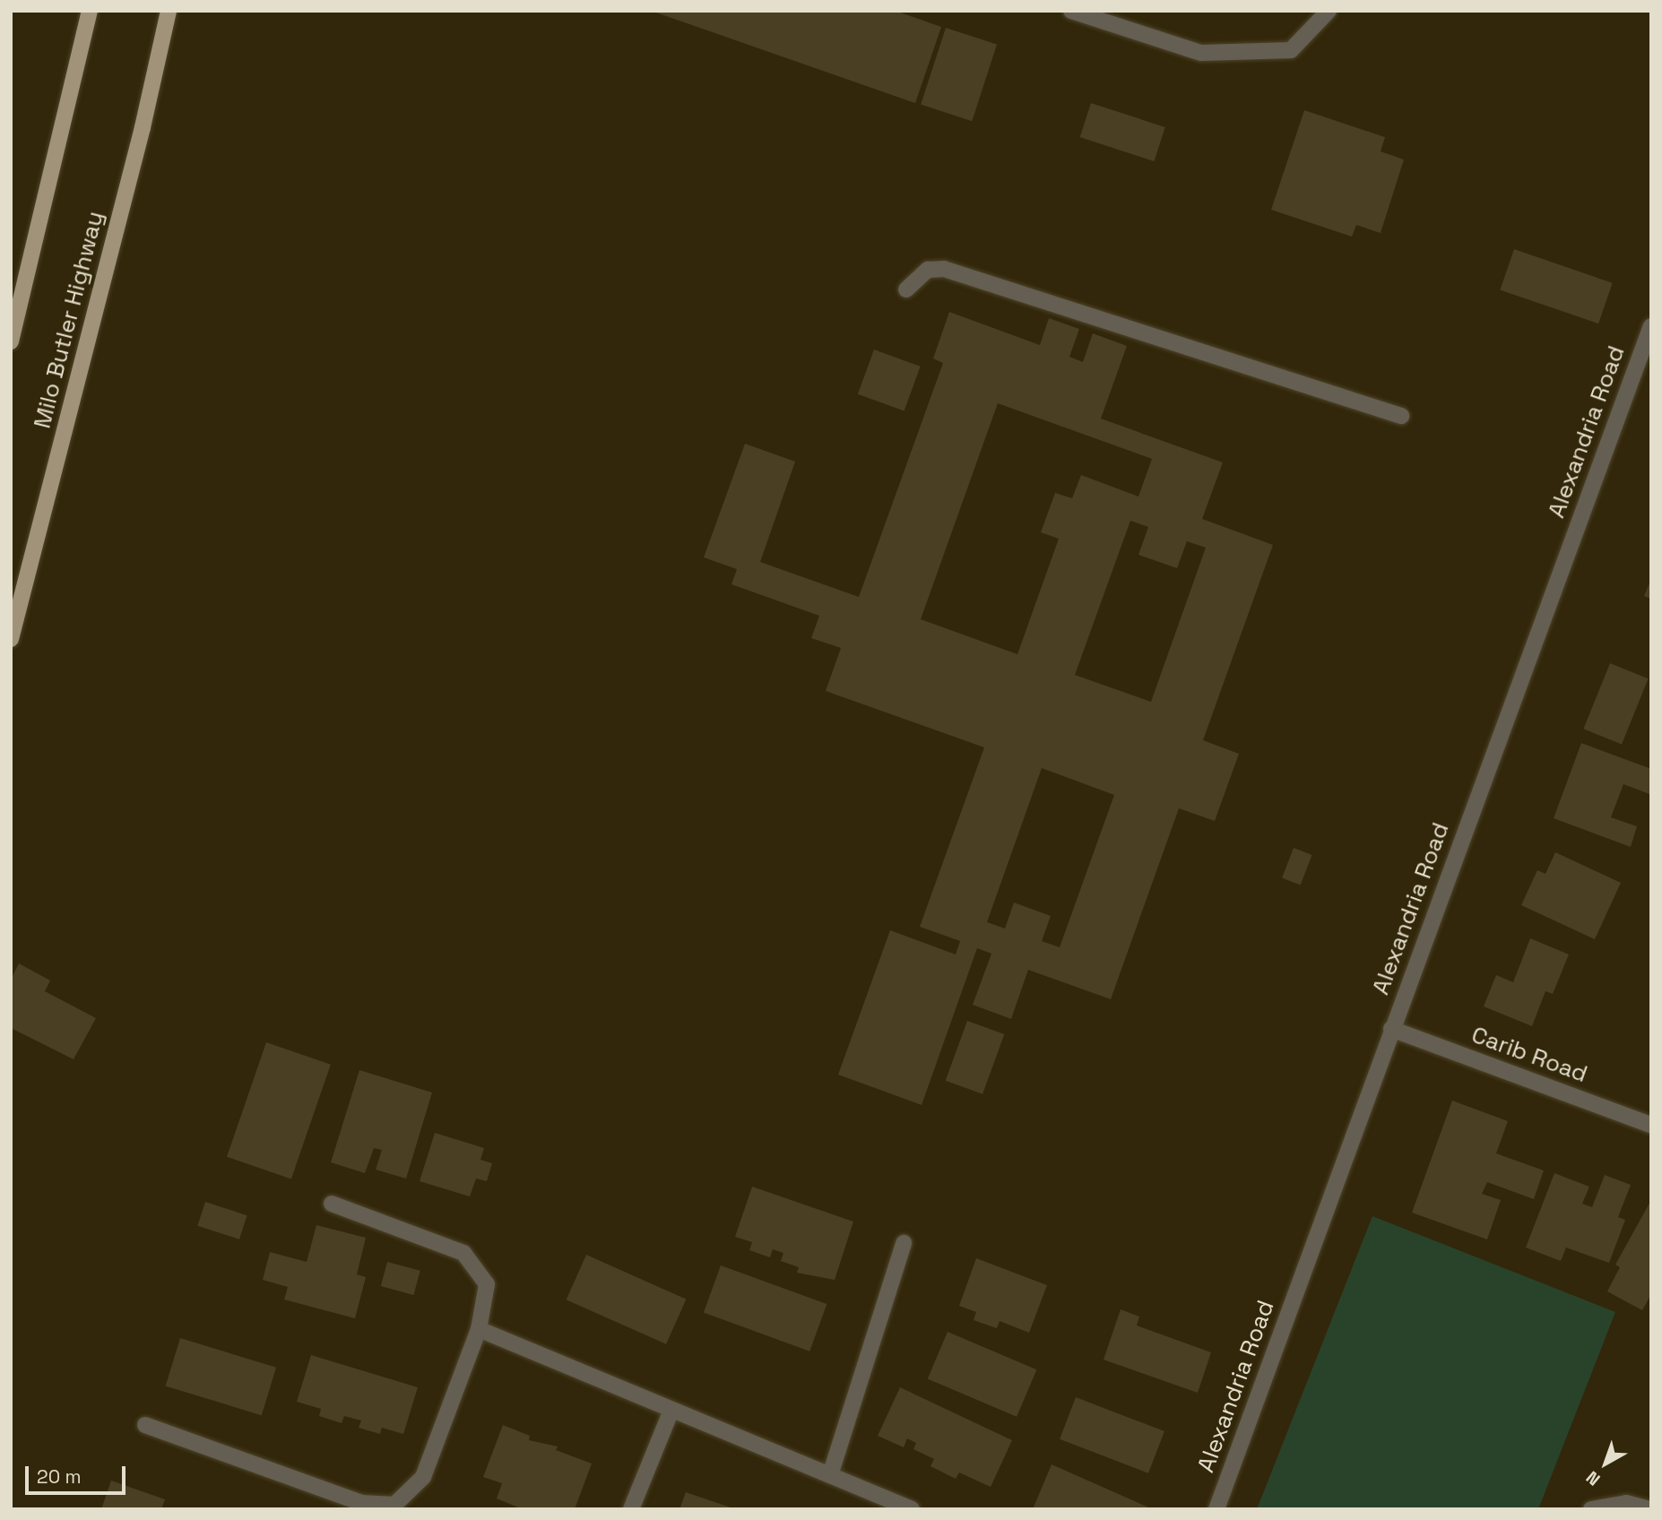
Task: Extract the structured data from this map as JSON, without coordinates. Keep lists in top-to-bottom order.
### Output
{
  "streets": {
    "main road": ["Milo Butler Highway"],
    "street": ["Alexandria Road", "Carib Road"]
  },
  "crossings": [
    ["Alexandria Road", "Carib Road"]
  ],
  "scale_bar": "20 m",
  "north": "bottom left"
}
